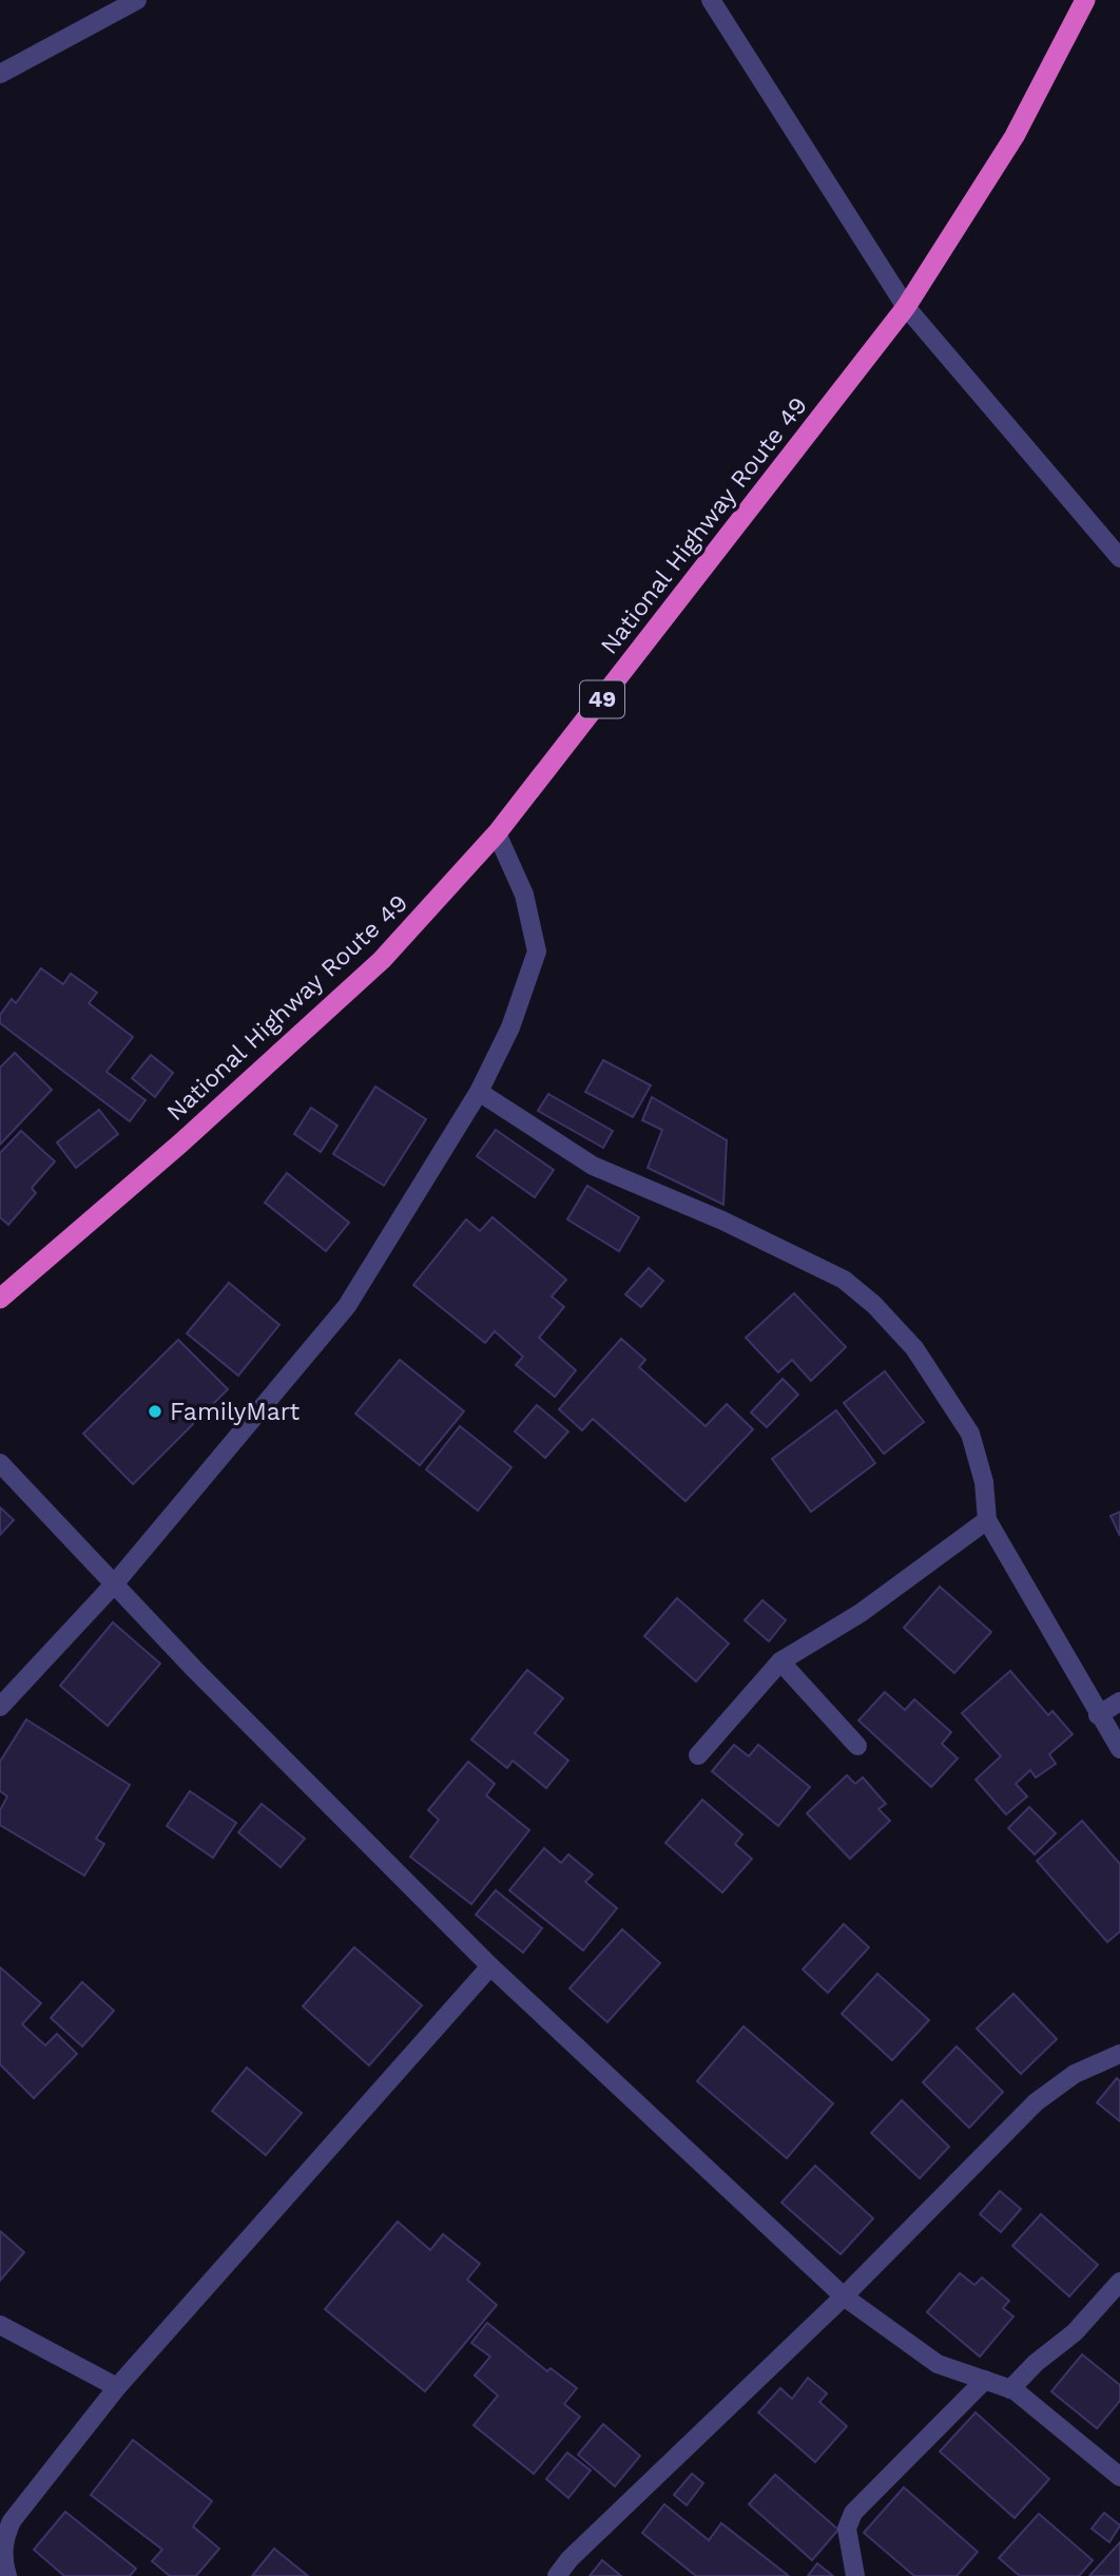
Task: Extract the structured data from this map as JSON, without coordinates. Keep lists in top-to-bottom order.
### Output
{
  "streets": {
    "highway": ["National Highway Route 49", "49"]
  },
  "places": ["FamilyMart"]
}
